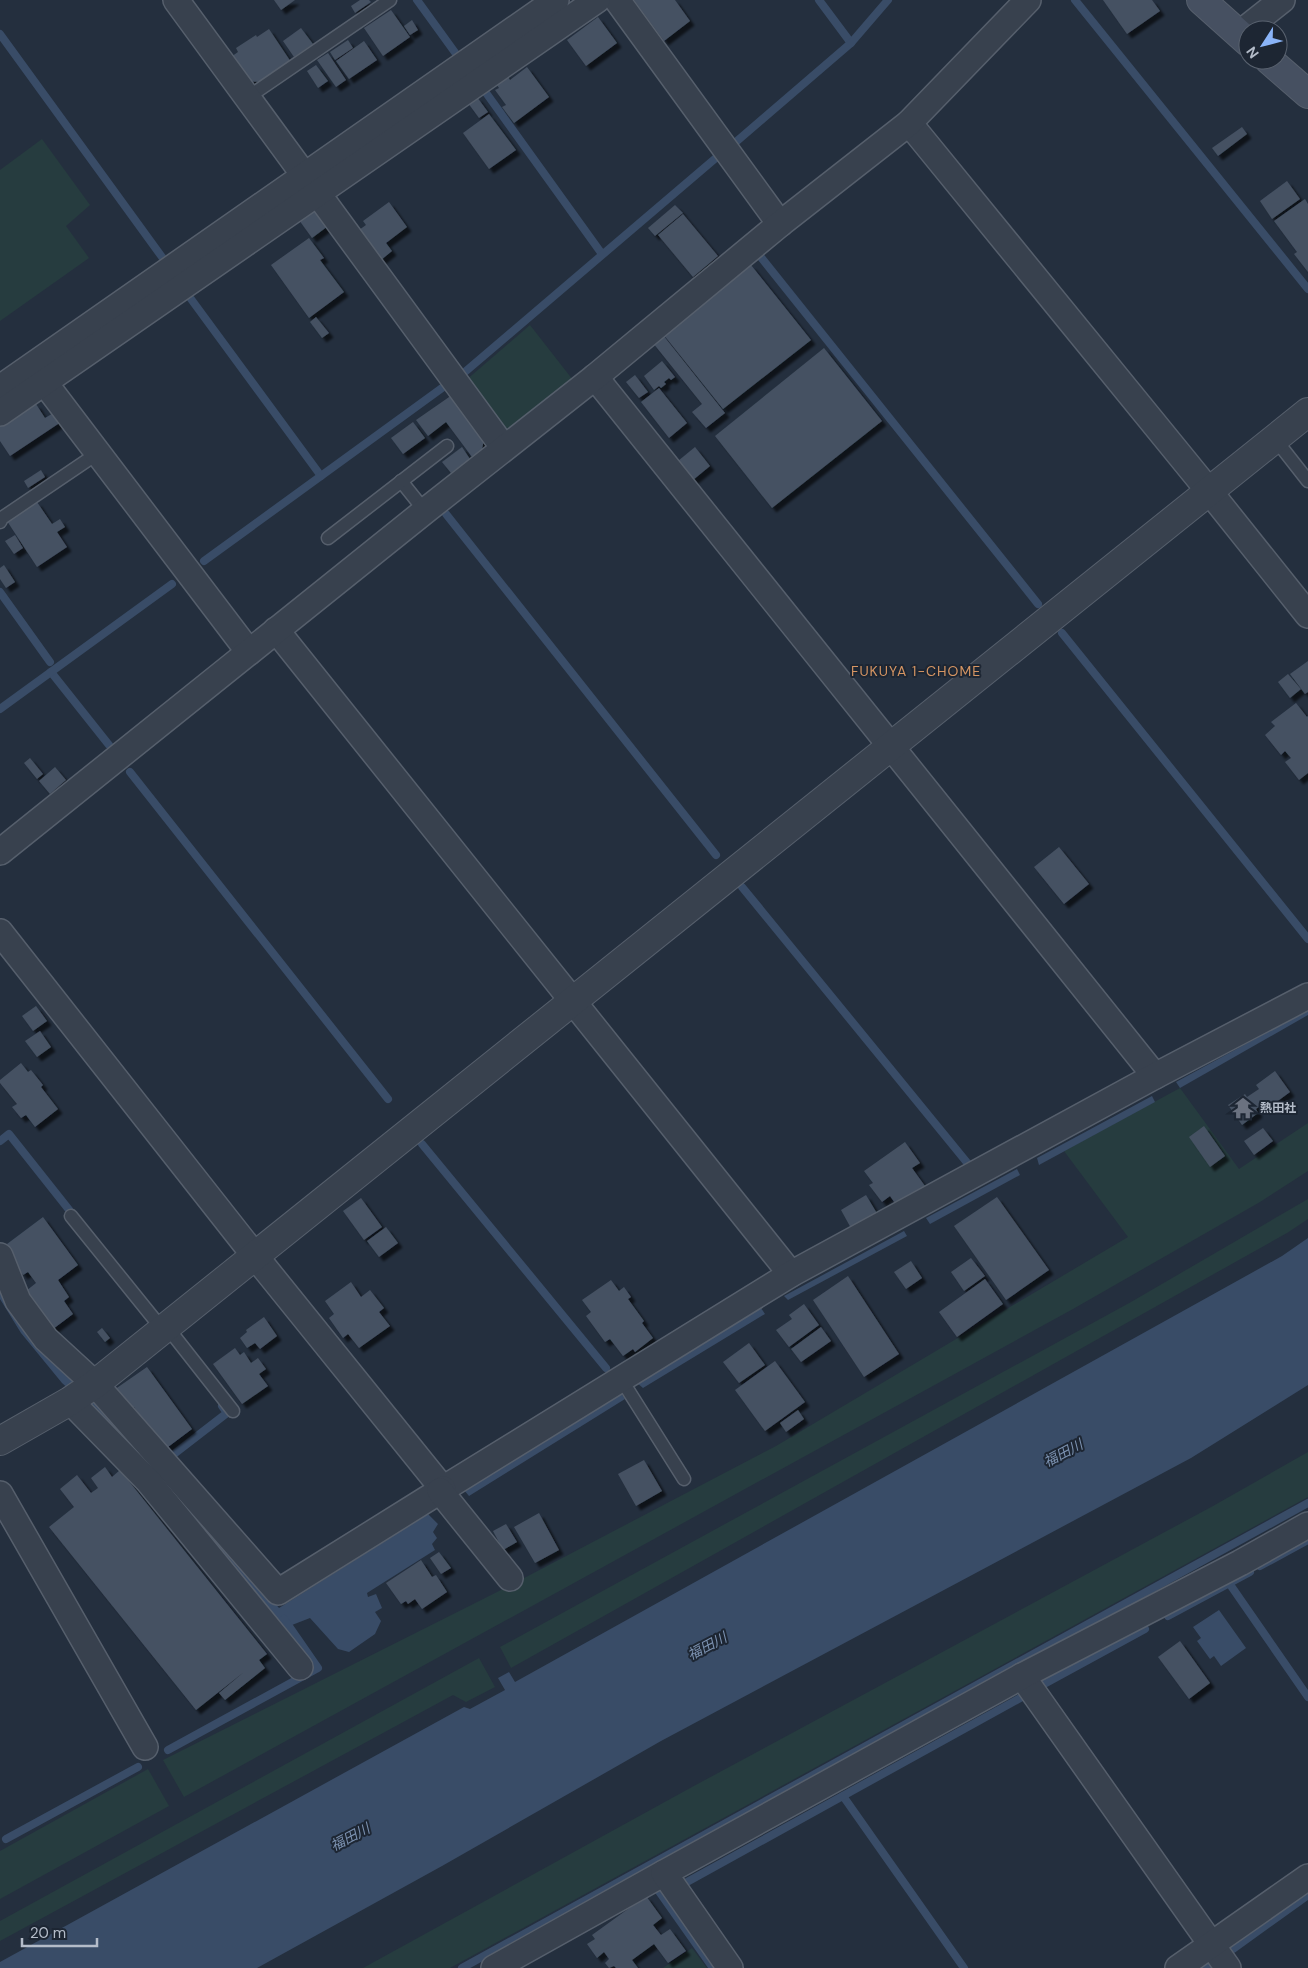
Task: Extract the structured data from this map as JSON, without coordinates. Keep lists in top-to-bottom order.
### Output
{
  "districts": ["FUKUYA 1-CHOME"],
  "water": ["福田川"],
  "places": {
    "temple": ["熱田社"]
  },
  "scale_bar": "20 m",
  "north": "bottom left"
}
